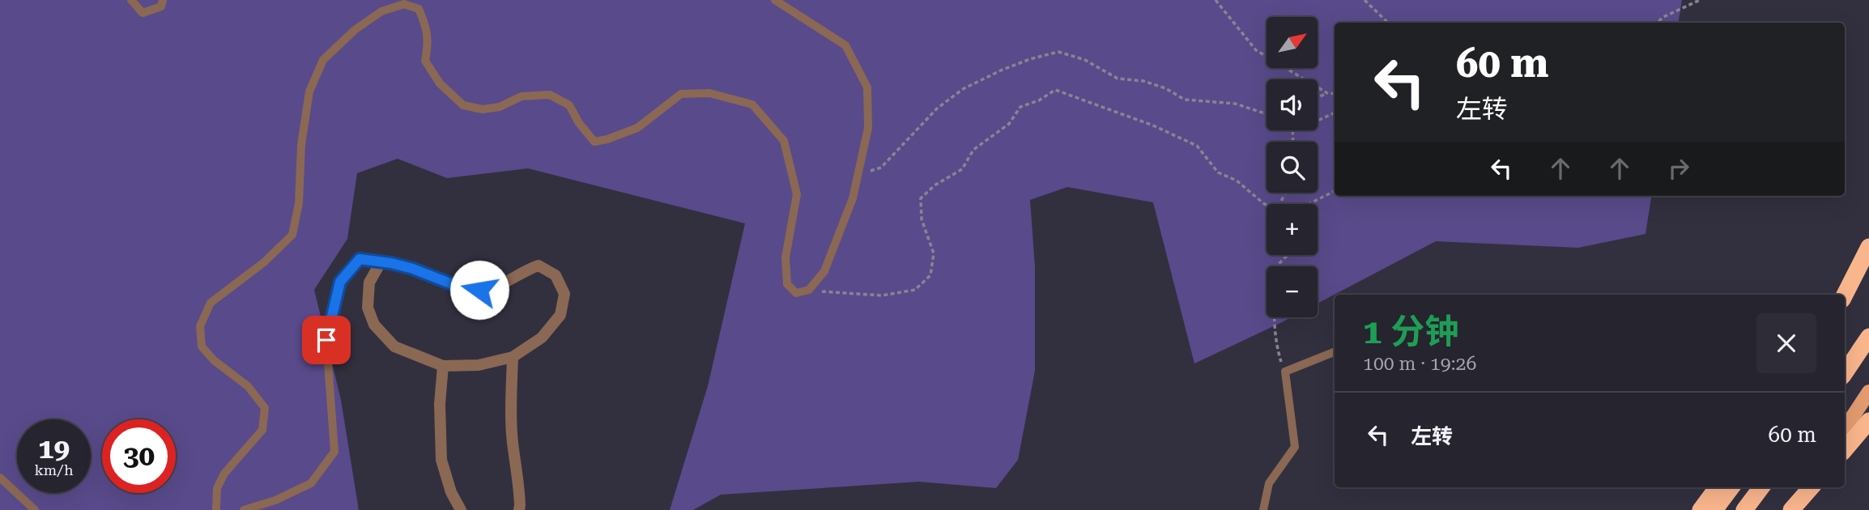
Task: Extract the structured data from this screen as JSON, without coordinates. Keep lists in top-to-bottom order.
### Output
{
  "north": "top right",
  "page": {
    "map_buttons": ["+", "−"],
    "turn": ["60 m", "左转"],
    "heading": ["1 分钟", "100 m · 19:26"],
    "list": [
      {
        "name": "左转",
        "value": "60 m"
      }
    ],
    "speed": "19 km/h",
    "limit": "30"
  }
}
